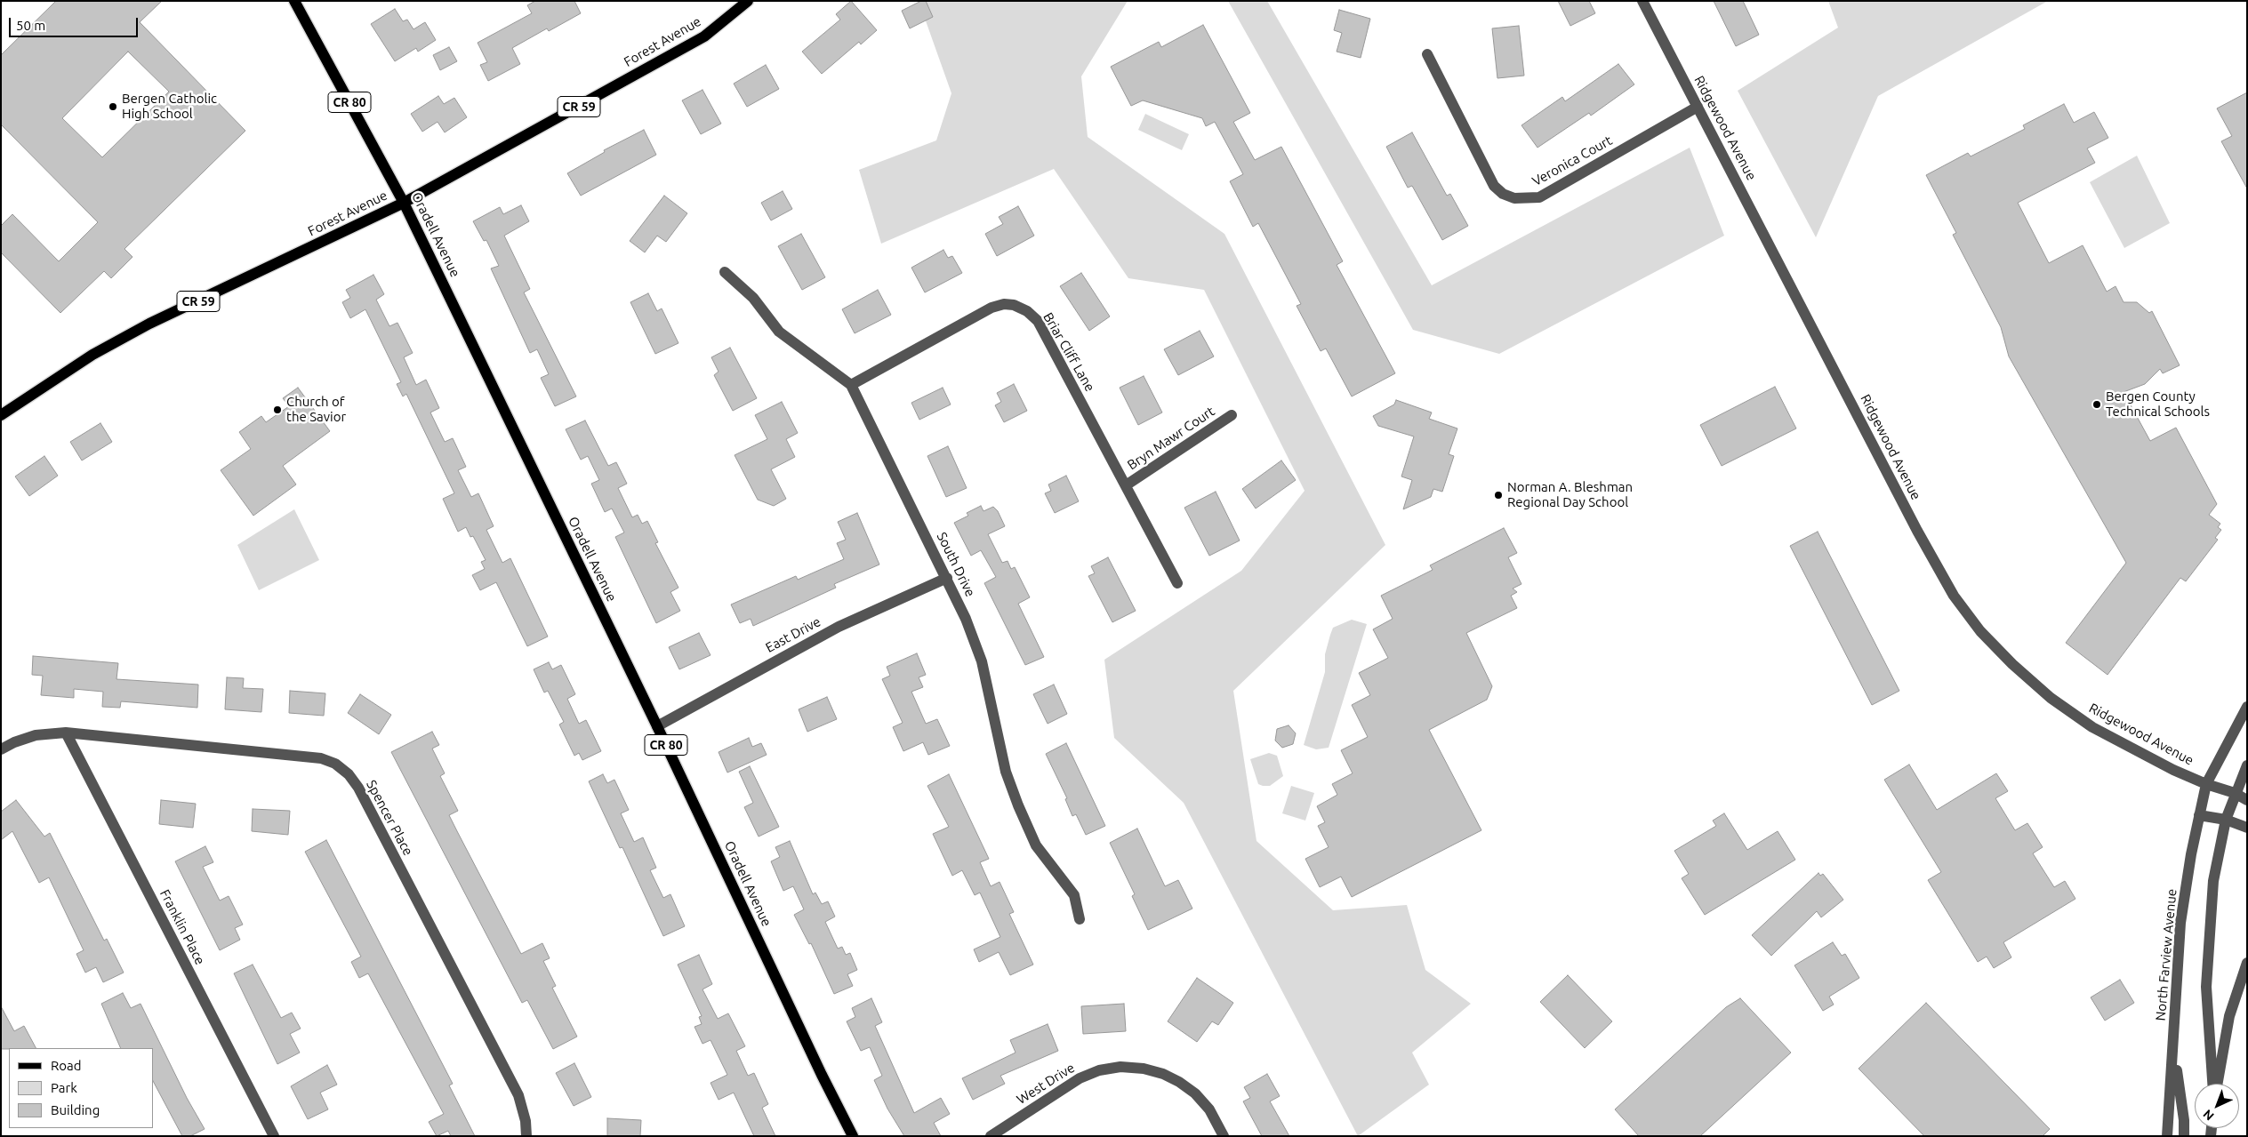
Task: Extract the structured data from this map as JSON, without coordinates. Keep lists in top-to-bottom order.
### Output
{
  "streets": {
    "main road": [
      "Forest Avenue",
      "CR 80",
      "CR 59",
      "Oradell Avenue"
    ],
    "street": [
      "Ridgewood Avenue",
      "Veronica Court",
      "Briar Cliff Lane",
      "Bryn Mawr Court",
      "South Drive",
      "East Drive",
      "Spencer Place",
      "Franklin Place",
      "North Farview Avenue",
      "West Drive"
    ]
  },
  "crossings": [
    ["Forest Avenue", "Oradell Avenue"],
    ["Ridgewood Avenue", "Veronica Court"],
    ["Ridgewood Avenue", "North Farview Avenue"],
    ["Oradell Avenue", "East Drive"],
    ["Briar Cliff Lane", "Bryn Mawr Court"],
    ["Briar Cliff Lane", "South Drive"],
    ["South Drive", "East Drive"],
    ["Spencer Place", "Franklin Place"]
  ],
  "places": [
    "Bergen Catholic High School",
    "Bergen County Technical Schools",
    "Church of the Savior",
    "Norman A. Bleshman Regional Day School"
  ],
  "legend": ["Road", "Park", "Building"],
  "scale_bar": "50 m",
  "north": "bottom left"
}
